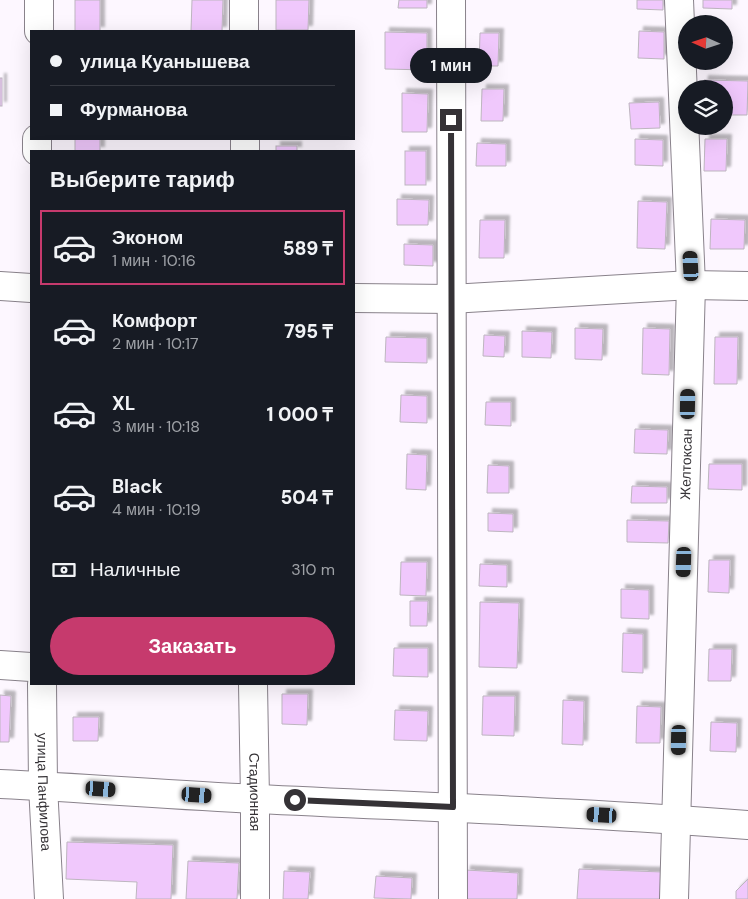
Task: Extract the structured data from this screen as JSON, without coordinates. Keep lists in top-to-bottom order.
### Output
{
  "streets": {
    "street": ["Желтоксан", "улица Панфилова", "Стадионная"]
  },
  "north": "left",
  "page": {
    "banner": ["улица Куанышева", "Фурманова"],
    "bubble": "1 мин",
    "heading": "Выберите тариф",
    "list": [
      {
        "name": "Эконом",
        "note": "1 мин · 10:16",
        "value": "589 ₸"
      },
      {
        "name": "Комфорт",
        "note": "2 мин · 10:17",
        "value": "795 ₸"
      },
      {
        "name": "XL",
        "note": "3 мин · 10:18",
        "value": "1 000 ₸"
      },
      {
        "name": "Black",
        "note": "4 мин · 10:19",
        "value": "504 ₸"
      }
    ],
    "pay": ["Наличные", "310 m"],
    "buttons": "Заказать"
  }
}
